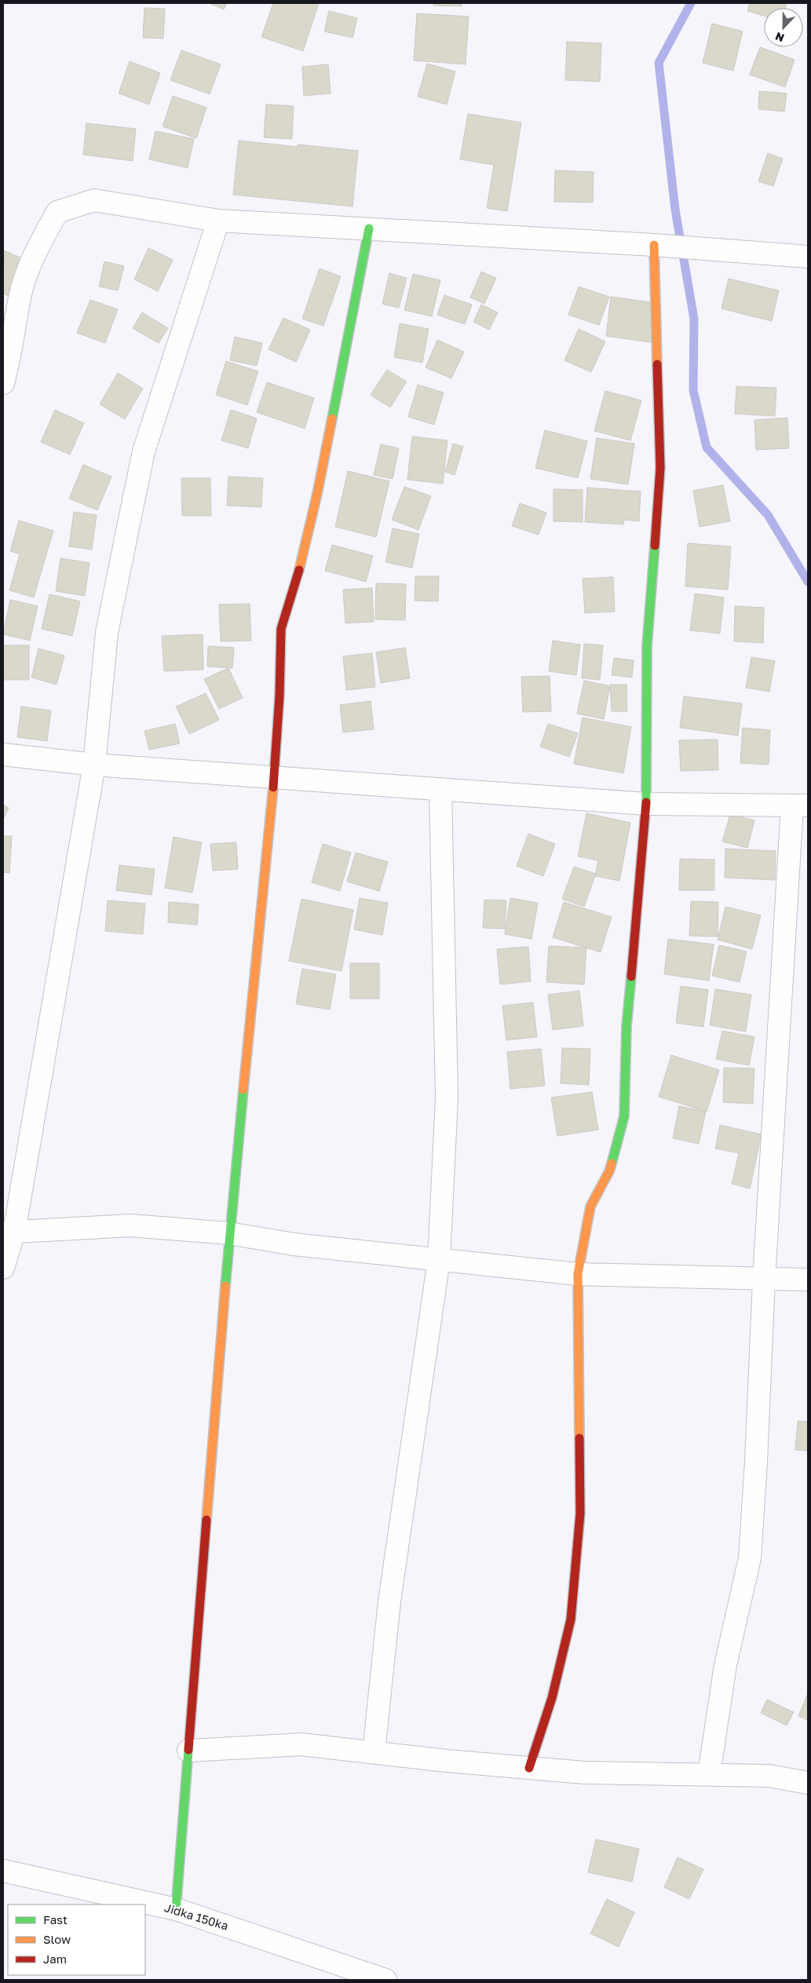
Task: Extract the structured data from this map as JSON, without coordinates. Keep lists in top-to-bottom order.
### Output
{
  "streets": {
    "street": ["Jidka 150ka"]
  },
  "legend": ["Fast", "Slow", "Jam"],
  "north": "bottom"
}
